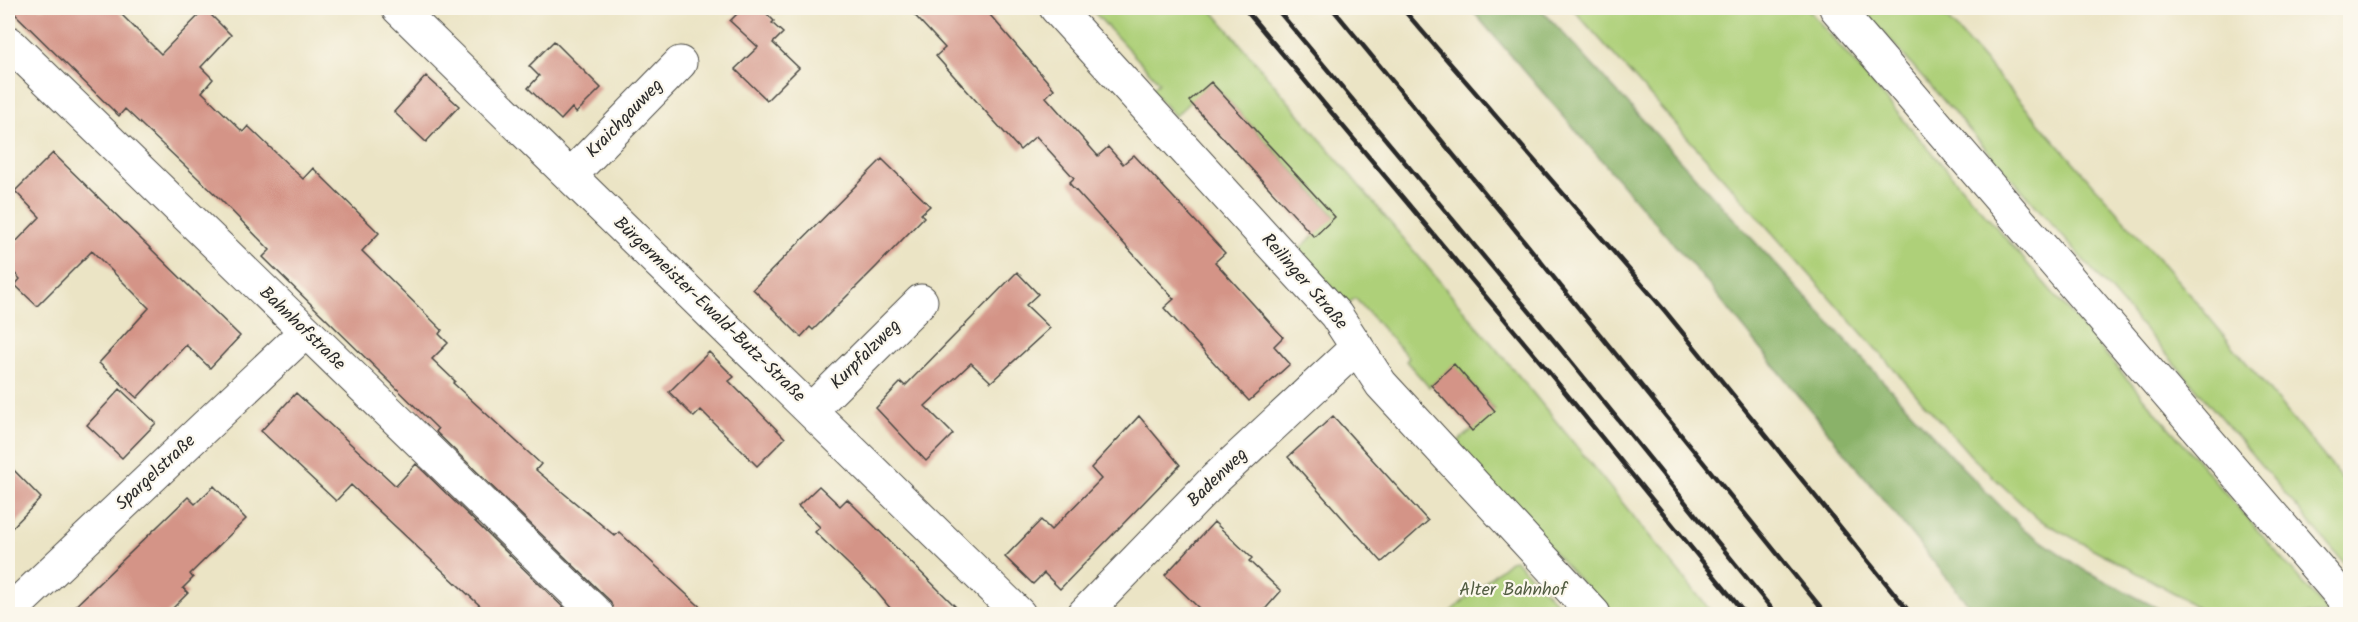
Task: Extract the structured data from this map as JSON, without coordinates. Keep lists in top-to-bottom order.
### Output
{
  "streets": {
    "street": [
      "Kraichgauweg",
      "Reilinger Straße",
      "Bürgermeister-Ewald-Butz-Straße",
      "Bahnhofstraße",
      "Kurpfalzweg",
      "Spargelstraße",
      "Badenweg"
    ]
  },
  "crossings": [
    ["Kraichgauweg", "Bürgermeister-Ewald-Butz-Straße"],
    ["Reilinger Straße", "Badenweg"],
    ["Bürgermeister-Ewald-Butz-Straße", "Kurpfalzweg"],
    ["Bahnhofstraße", "Spargelstraße"]
  ],
  "parks": ["Alter Bahnhof"]
}
